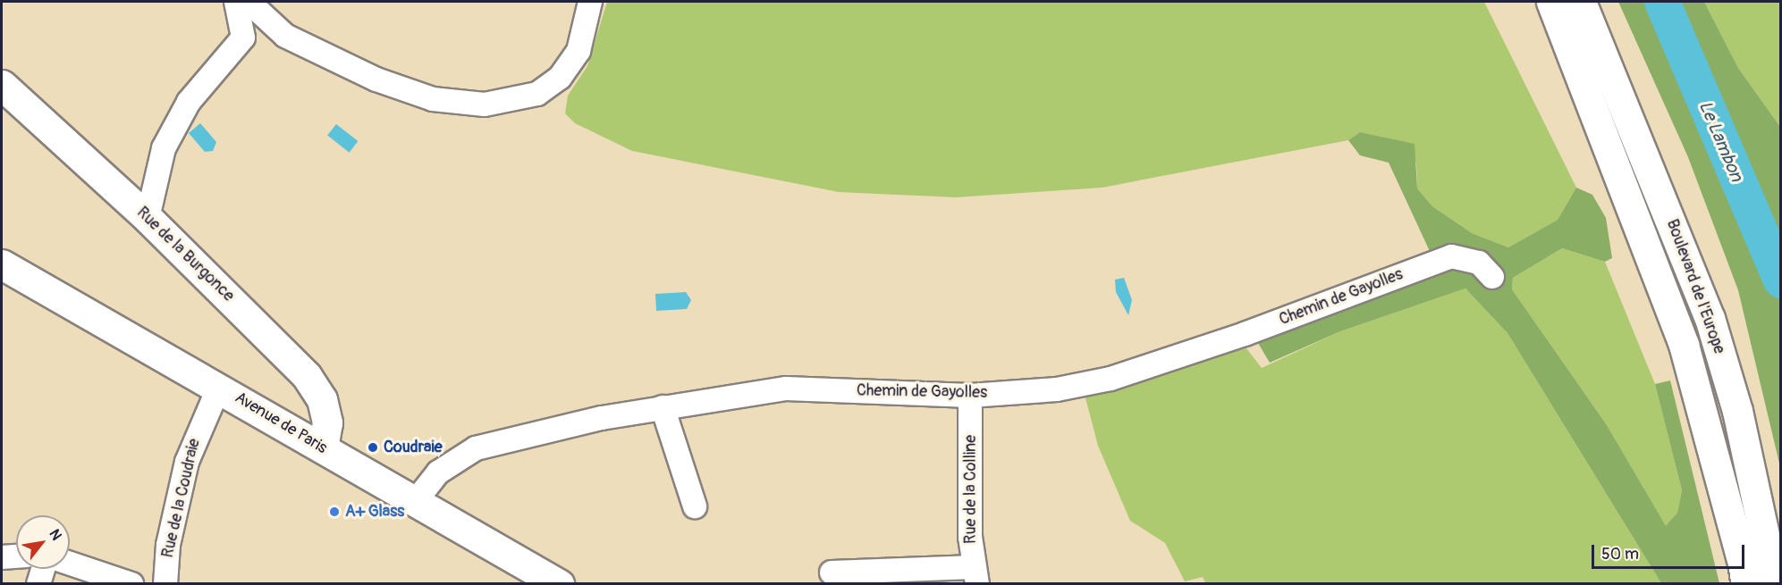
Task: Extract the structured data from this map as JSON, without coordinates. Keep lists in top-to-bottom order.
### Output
{
  "streets": {
    "main road": ["Rue de la Burgonce", "Boulevard de l'Europe", "Avenue de Paris"],
    "street": ["Chemin de Gayolles", "Rue de la Colline", "Rue de la Coudraie"]
  },
  "crossings": [
    ["Rue de la Burgonce", "Avenue de Paris"],
    ["Chemin de Gayolles", "Avenue de Paris"],
    ["Chemin de Gayolles", "Rue de la Colline"],
    ["Avenue de Paris", "Rue de la Coudraie"]
  ],
  "water": ["Le Lambon"],
  "places": ["Coudraie", "A+ Glass"],
  "scale_bar": "50 m",
  "north": "top right"
}
